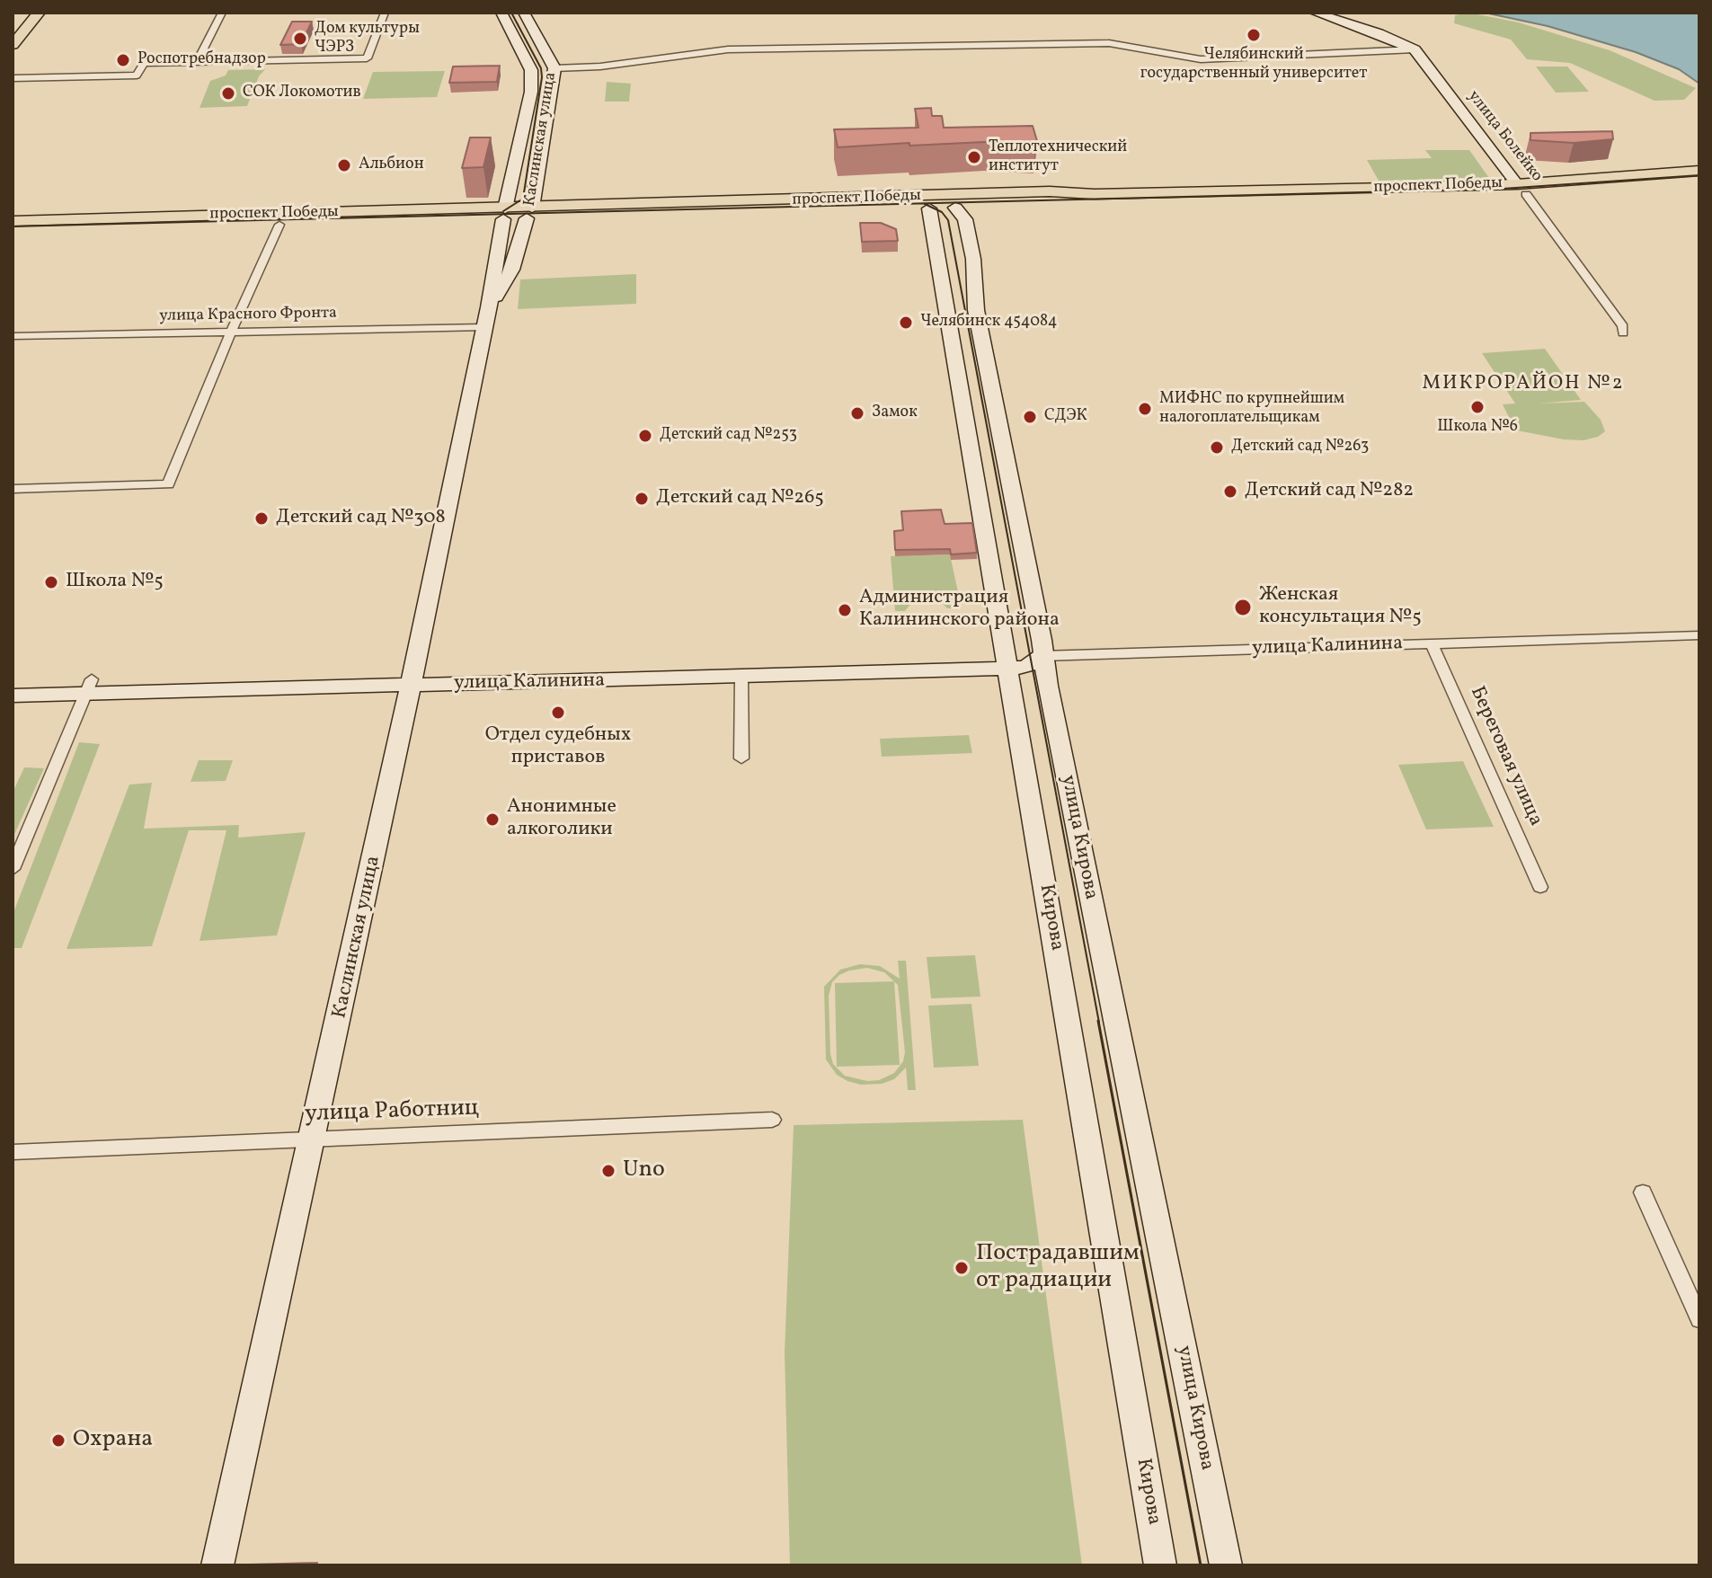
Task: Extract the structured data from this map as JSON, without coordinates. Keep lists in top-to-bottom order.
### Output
{
  "streets": {
    "main road": [
      "улица Болейко",
      "Каслинская улица",
      "проспект Победы",
      "улица Калинина",
      "улица Кирова",
      "Кирова"
    ],
    "street": ["улица Красного Фронта", "Береговая улица", "улица Работниц"]
  },
  "crossings": [
    ["улица Болейко", "проспект Победы"],
    ["Каслинская улица", "проспект Победы"],
    ["Каслинская улица", "улица Красного Фронта"],
    ["Каслинская улица", "улица Калинина"],
    ["Каслинская улица", "улица Работниц"],
    ["проспект Победы", "улица Кирова"],
    ["проспект Победы", "Кирова"],
    ["улица Калинина", "Береговая улица"],
    ["улица Калинина", "улица Кирова"],
    ["улица Калинина", "Кирова"]
  ],
  "districts": ["МИКРОРАЙОН №2"],
  "places": [
    "Челябинский государственный университет",
    "Дом культуры ЧЭРЗ",
    "Роспотребнадзор",
    "СОК Локомотив",
    "Теплотехнический институт",
    "Альбион",
    "Челябинск 454084",
    "Школа №6",
    "МИФНС по крупнейшим налогоплательщикам",
    "Замок",
    "СДЭК",
    "Детский сад №253",
    "Детский сад №263",
    "Детский сад №282",
    "Детский сад №265",
    "Детский сад №308",
    "Школа №5",
    "Женская консультация №5",
    "Администрация Калининского района",
    "Отдел судебных приставов",
    "Анонимные алкоголики",
    "Uno",
    "Пострадавшим от радиации",
    "Охрана"
  ]
}
